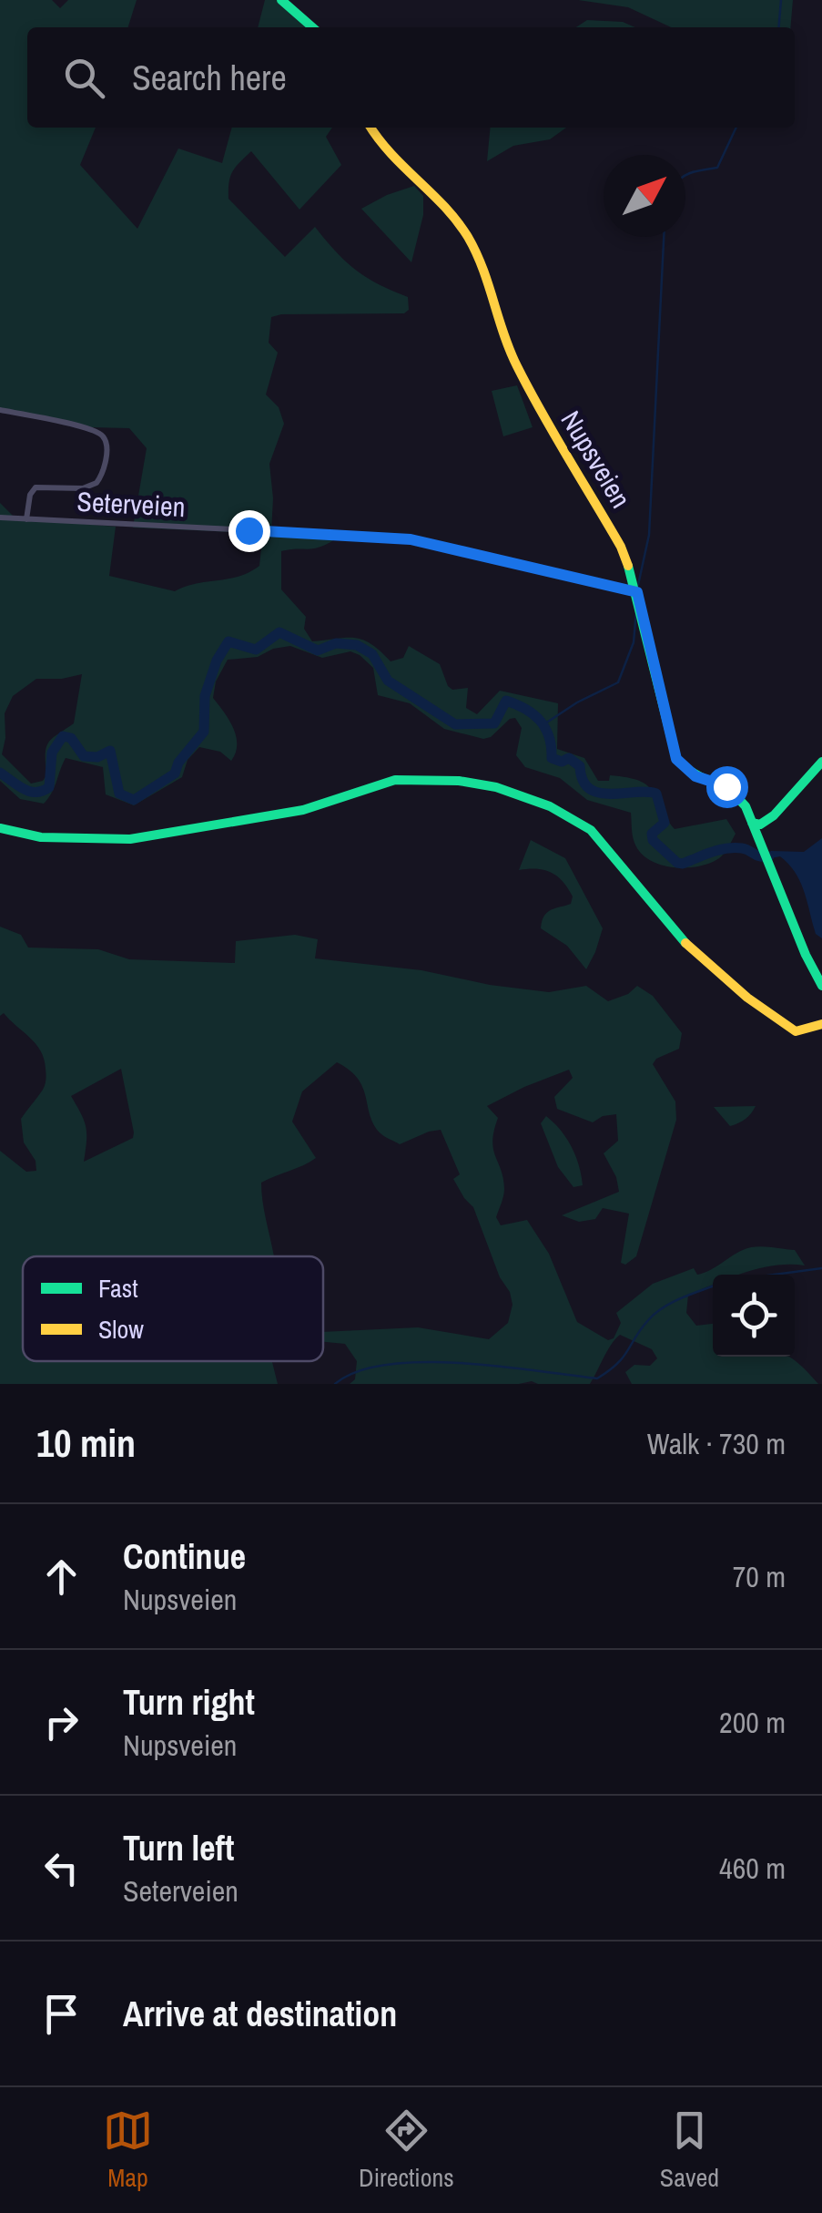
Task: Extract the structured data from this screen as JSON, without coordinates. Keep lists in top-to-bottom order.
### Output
{
  "streets": {
    "main road": ["Nupsveien"],
    "street": ["Seterveien"]
  },
  "crossings": [
    ["Nupsveien", "Seterveien"]
  ],
  "legend": ["Fast", "Slow"],
  "north": "top right",
  "page": {
    "search": "Search here",
    "heading": ["10 min", "Walk · 730 m"],
    "list": [
      ["Continue", "Nupsveien", "70 m"],
      ["Turn right", "Nupsveien", "200 m"],
      ["Turn left", "Seterveien", "460 m"],
      "Arrive at destination"
    ],
    "nav": ["Map", "Directions", "Saved"]
  }
}
